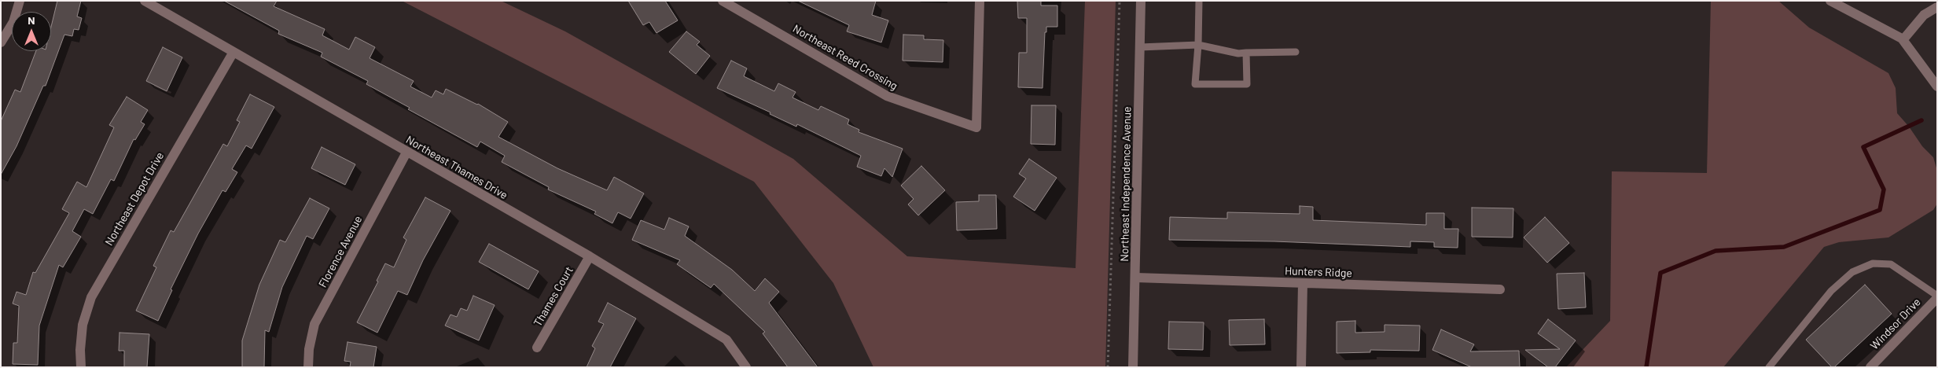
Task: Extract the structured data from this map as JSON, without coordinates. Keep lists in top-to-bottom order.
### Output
{
  "streets": {
    "street": [
      "Northeast Reed Crossing",
      "Northeast Thames Drive",
      "Northeast Independence Avenue",
      "Northeast Depot Drive",
      "Florence Avenue",
      "Hunters Ridge",
      "Thames Court",
      "Windsor Drive"
    ]
  },
  "crossings": [
    ["Northeast Thames Drive", "Northeast Depot Drive"],
    ["Northeast Thames Drive", "Florence Avenue"],
    ["Northeast Thames Drive", "Thames Court"],
    ["Northeast Independence Avenue", "Hunters Ridge"]
  ],
  "north": "top"
}
